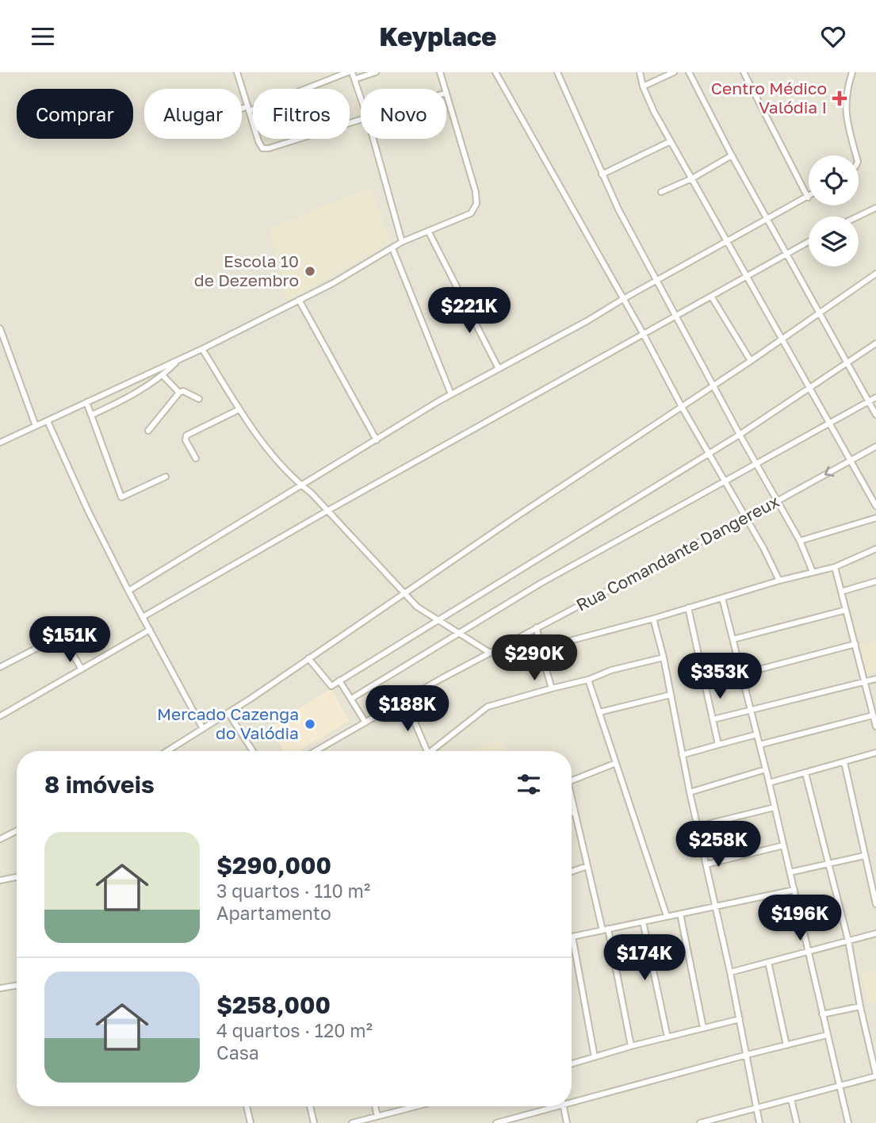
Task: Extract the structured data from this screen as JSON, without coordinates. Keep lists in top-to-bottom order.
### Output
{
  "streets": {
    "street": ["Rua Comandante Dangereux"]
  },
  "places": {
    "health": ["Centro Médico Valódia I"],
    "other": ["Escola 10 de Dezembro", "Mercado Cazenga do Valódia"]
  },
  "page": {
    "header": "Keyplace",
    "chip": [
      "Comprar",
      "Alugar",
      "Filtros",
      "Novo"
    ],
    "price": [
      "$221K",
      "$151K",
      "$290K",
      "$353K",
      "$188K",
      "$258K",
      "$196K",
      "$174K"
    ],
    "heading": "8 imóveis",
    "list": [
      {
        "name": "$290,000",
        "note": "3 quartos · 110 m² · Apartamento"
      },
      {
        "name": "$258,000",
        "note": "4 quartos · 120 m² · Casa"
      }
    ]
  }
}
